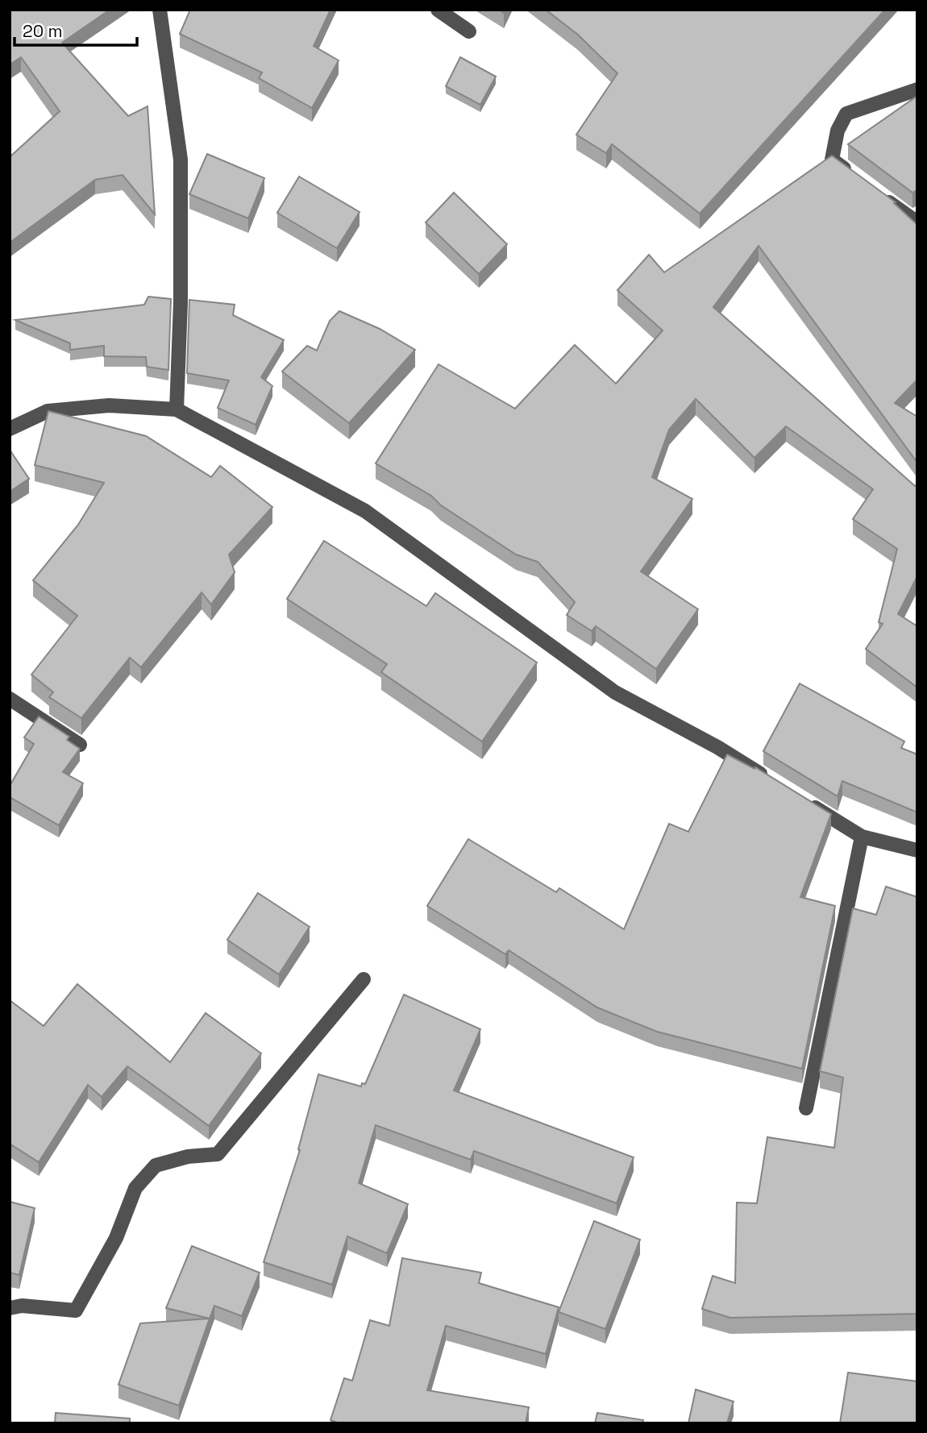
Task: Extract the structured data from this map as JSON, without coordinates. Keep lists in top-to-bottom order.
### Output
{
  "scale_bar": "20 m"
}
